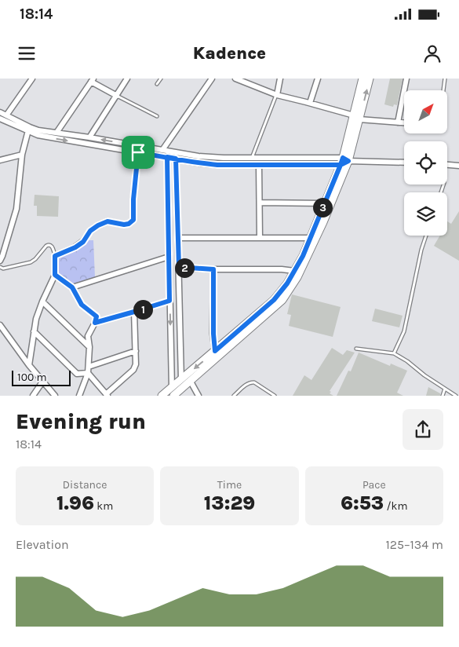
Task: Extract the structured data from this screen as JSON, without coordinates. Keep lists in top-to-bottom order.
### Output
{
  "scale_bar": "100 m",
  "north": "top right",
  "page": {
    "status": "18:14",
    "header": "Kadence",
    "pins": ["3", "2", "1"],
    "scale": "100 m",
    "heading": ["Evening run", "18:14"],
    "stats": [
      ["Distance", "1.96 km"],
      ["Time", "13:29"],
      ["Pace", "6:53 /km"]
    ],
    "chart": ["Elevation", "125–134 m"]
  }
}
